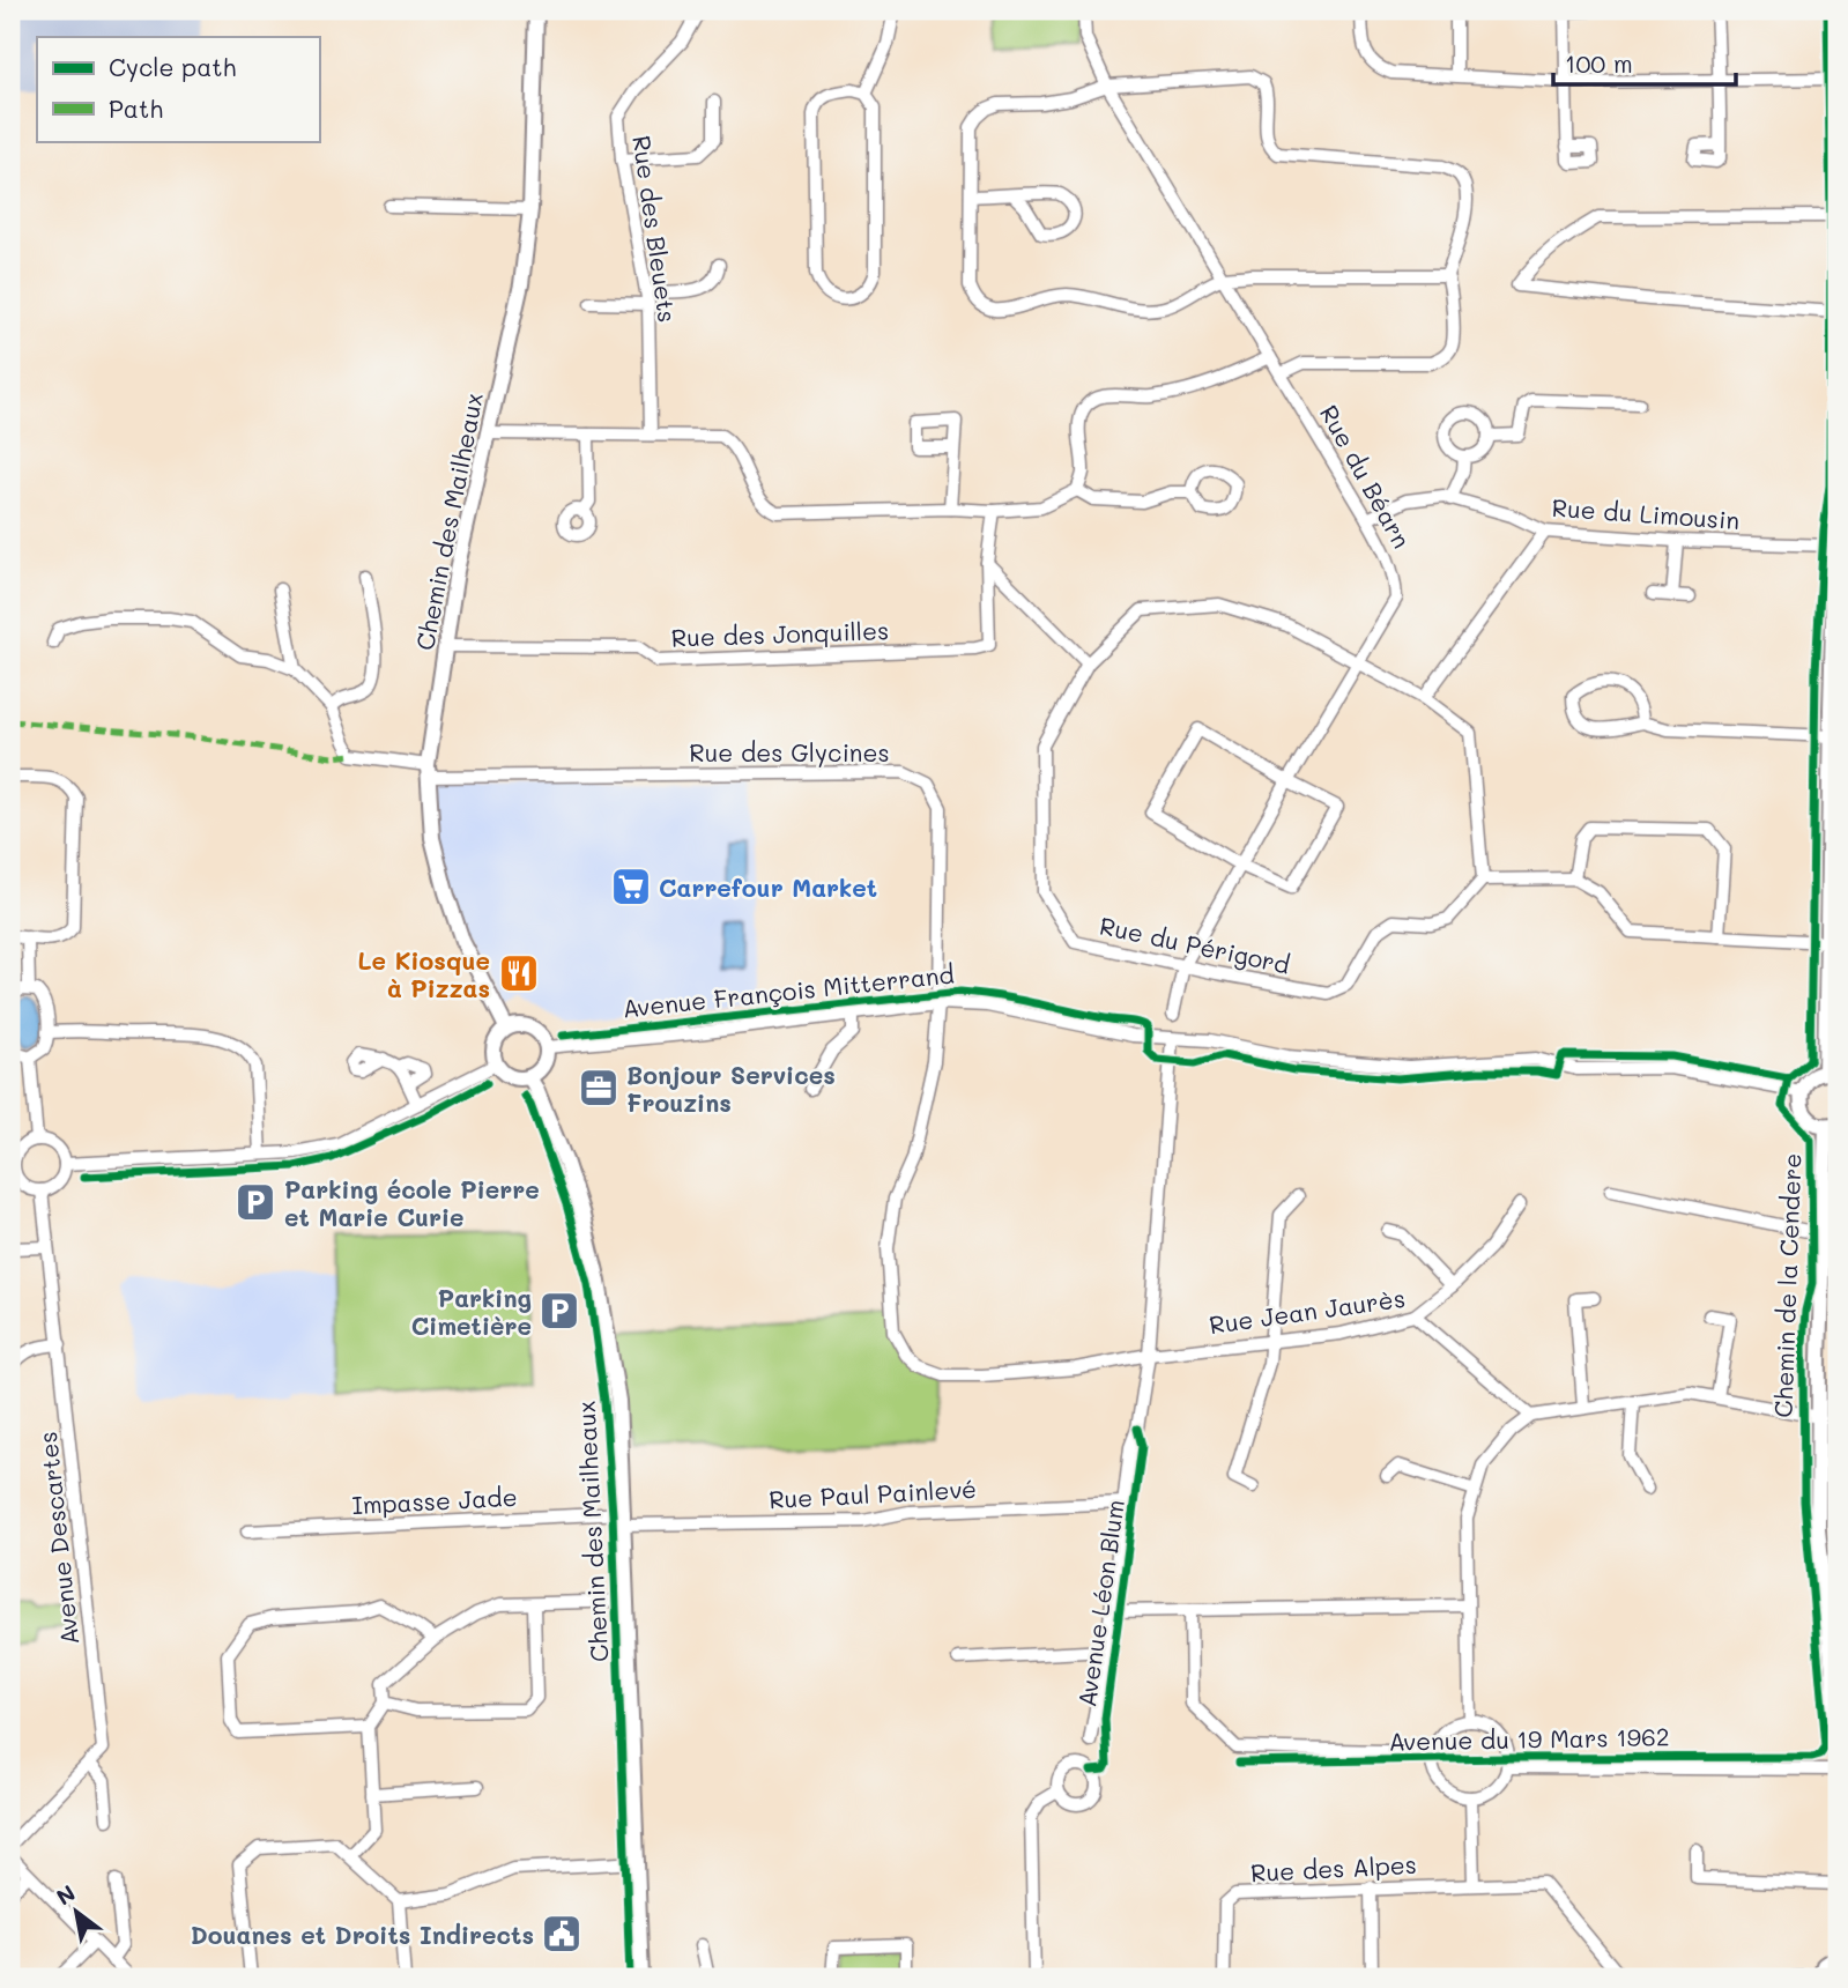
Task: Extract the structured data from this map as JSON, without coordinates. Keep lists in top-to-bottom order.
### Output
{
  "streets": {
    "street": [
      "Rue des Bleuets",
      "Rue du Béarn",
      "Rue du Limousin",
      "Chemin des Mailheaux",
      "Rue des Jonquilles",
      "Rue des Glycines",
      "Rue du Périgord",
      "Avenue François Mitterrand",
      "Chemin de la Cendere",
      "Rue Jean Jaurès",
      "Rue Paul Painlevé",
      "Impasse Jade",
      "Avenue Descartes",
      "Avenue Léon Blum",
      "Avenue du 19 Mars 1962",
      "Rue des Alpes"
    ]
  },
  "crossings": [
    ["Rue du Béarn", "Rue du Limousin"],
    ["Rue du Béarn", "Rue du Périgord"],
    ["Chemin des Mailheaux", "Rue des Jonquilles"],
    ["Chemin des Mailheaux", "Rue des Glycines"],
    ["Chemin des Mailheaux", "Avenue François Mitterrand"],
    ["Chemin des Mailheaux", "Rue Paul Painlevé"],
    ["Chemin des Mailheaux", "Impasse Jade"],
    ["Rue des Glycines", "Avenue François Mitterrand"],
    ["Rue des Glycines", "Rue Jean Jaurès"],
    ["Rue des Glycines", "Avenue Léon Blum"],
    ["Avenue François Mitterrand", "Chemin de la Cendere"],
    ["Avenue François Mitterrand", "Avenue Léon Blum"],
    ["Chemin de la Cendere", "Avenue du 19 Mars 1962"],
    ["Rue Jean Jaurès", "Avenue Léon Blum"],
    ["Rue Paul Painlevé", "Impasse Jade"],
    ["Rue Paul Painlevé", "Avenue Léon Blum"]
  ],
  "places": {
    "supermarket": ["Carrefour Market"],
    "restaurant": ["Le Kiosque à Pizzas"],
    "office": ["Bonjour Services Frouzins"],
    "parking": ["Parking école Pierre et Marie Curie", "Parking Cimetière"],
    "public building": ["Douanes et Droits Indirects"]
  },
  "legend": ["Cycle path", "Path"],
  "scale_bar": "100 m",
  "north": "top left"
}
